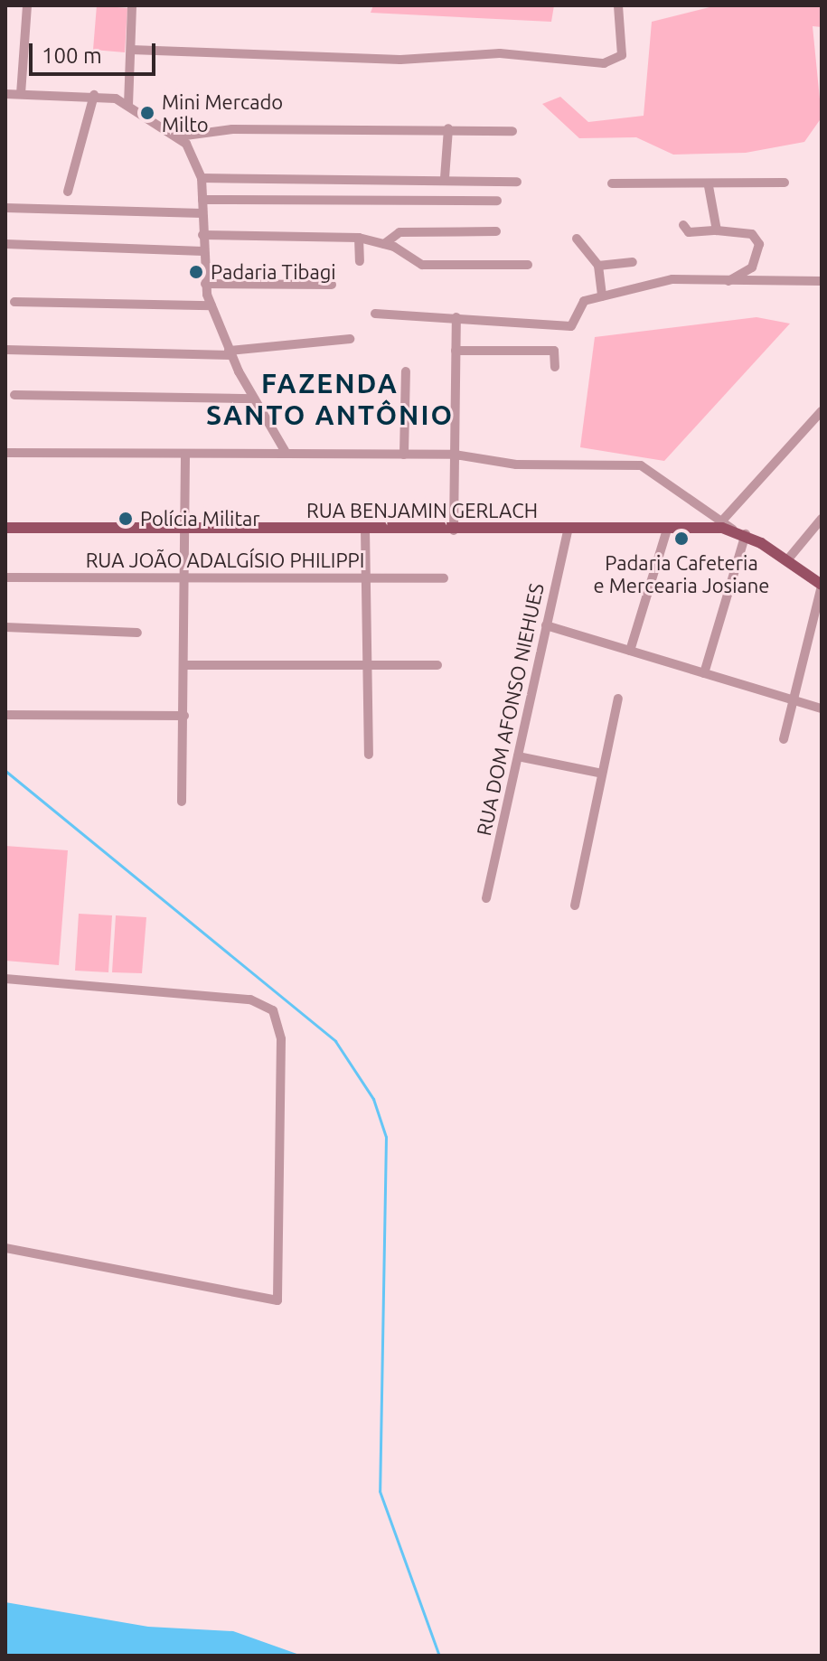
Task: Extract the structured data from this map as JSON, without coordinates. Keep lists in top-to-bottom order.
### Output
{
  "streets": {
    "main road": ["RUA BENJAMIN GERLACH"],
    "street": ["RUA JOÃO ADALGÍSIO PHILIPPI", "RUA DOM AFONSO NIEHUES"]
  },
  "crossings": [
    ["RUA BENJAMIN GERLACH", "RUA DOM AFONSO NIEHUES"]
  ],
  "districts": ["FAZENDA SANTO ANTÔNIO"],
  "places": [
    "Mini Mercado Milto",
    "Padaria Tibagi",
    "Polícia Militar",
    "Padaria Cafeteria e Mercearia Josiane"
  ],
  "scale_bar": "100 m"
}
